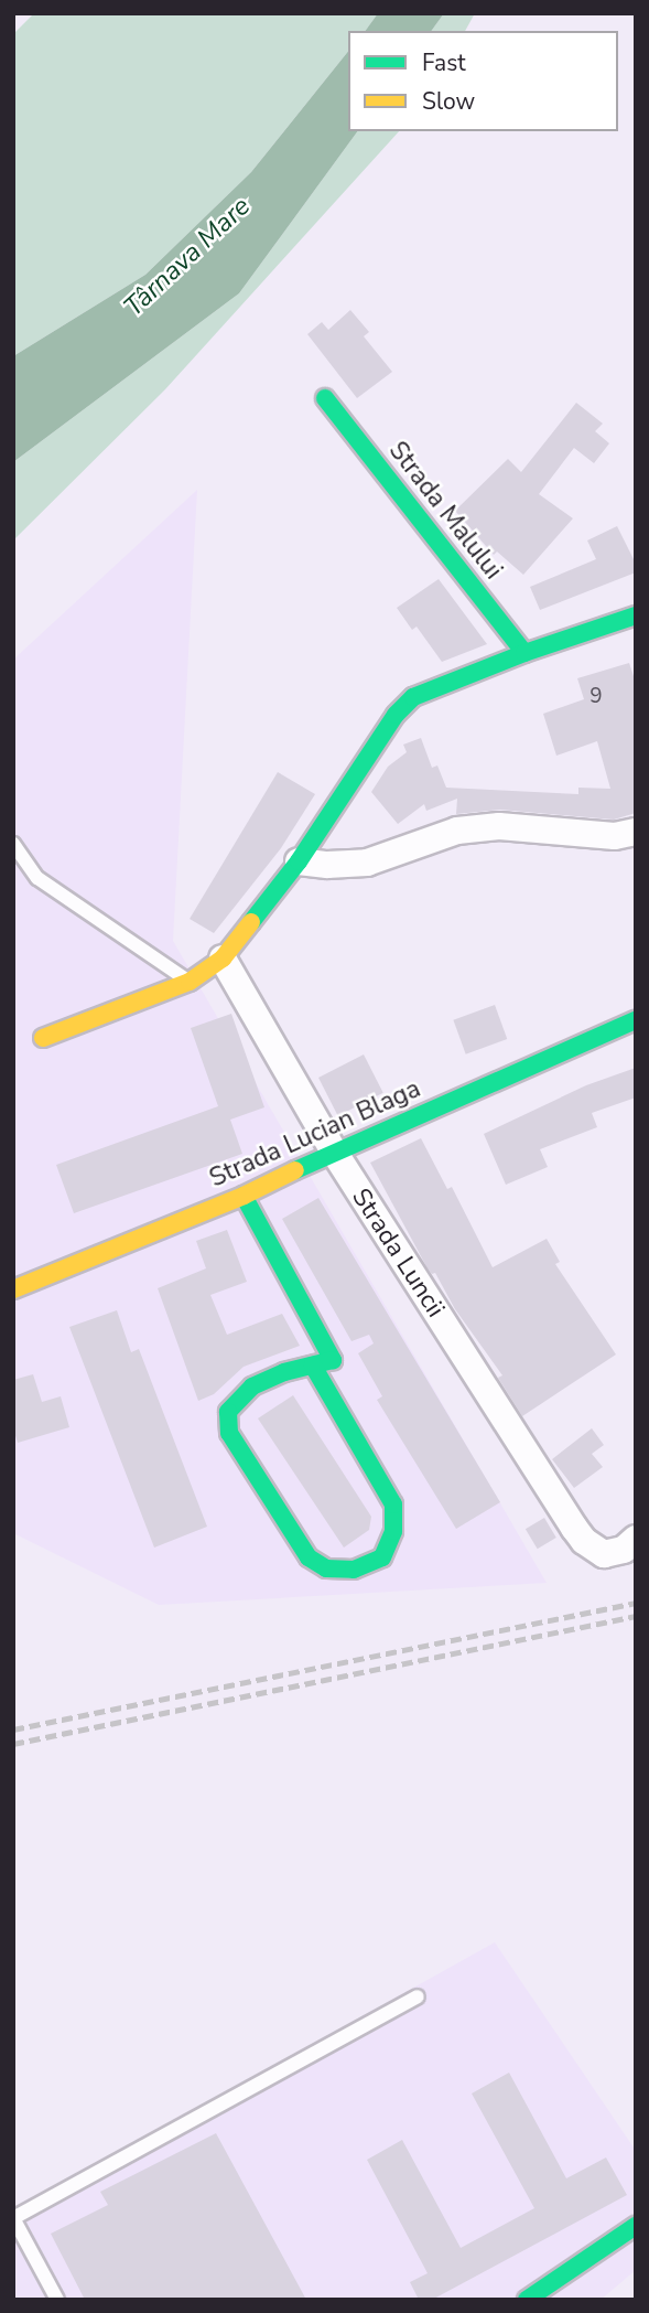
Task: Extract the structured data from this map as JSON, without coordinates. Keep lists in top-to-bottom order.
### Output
{
  "streets": {
    "street": ["Strada Malului", "Strada Lucian Blaga", "Strada Luncii"]
  },
  "crossings": [
    ["Strada Lucian Blaga", "Strada Luncii"]
  ],
  "water": ["Târnava Mare"],
  "house_numbers": ["9"],
  "legend": ["Fast", "Slow"]
}
